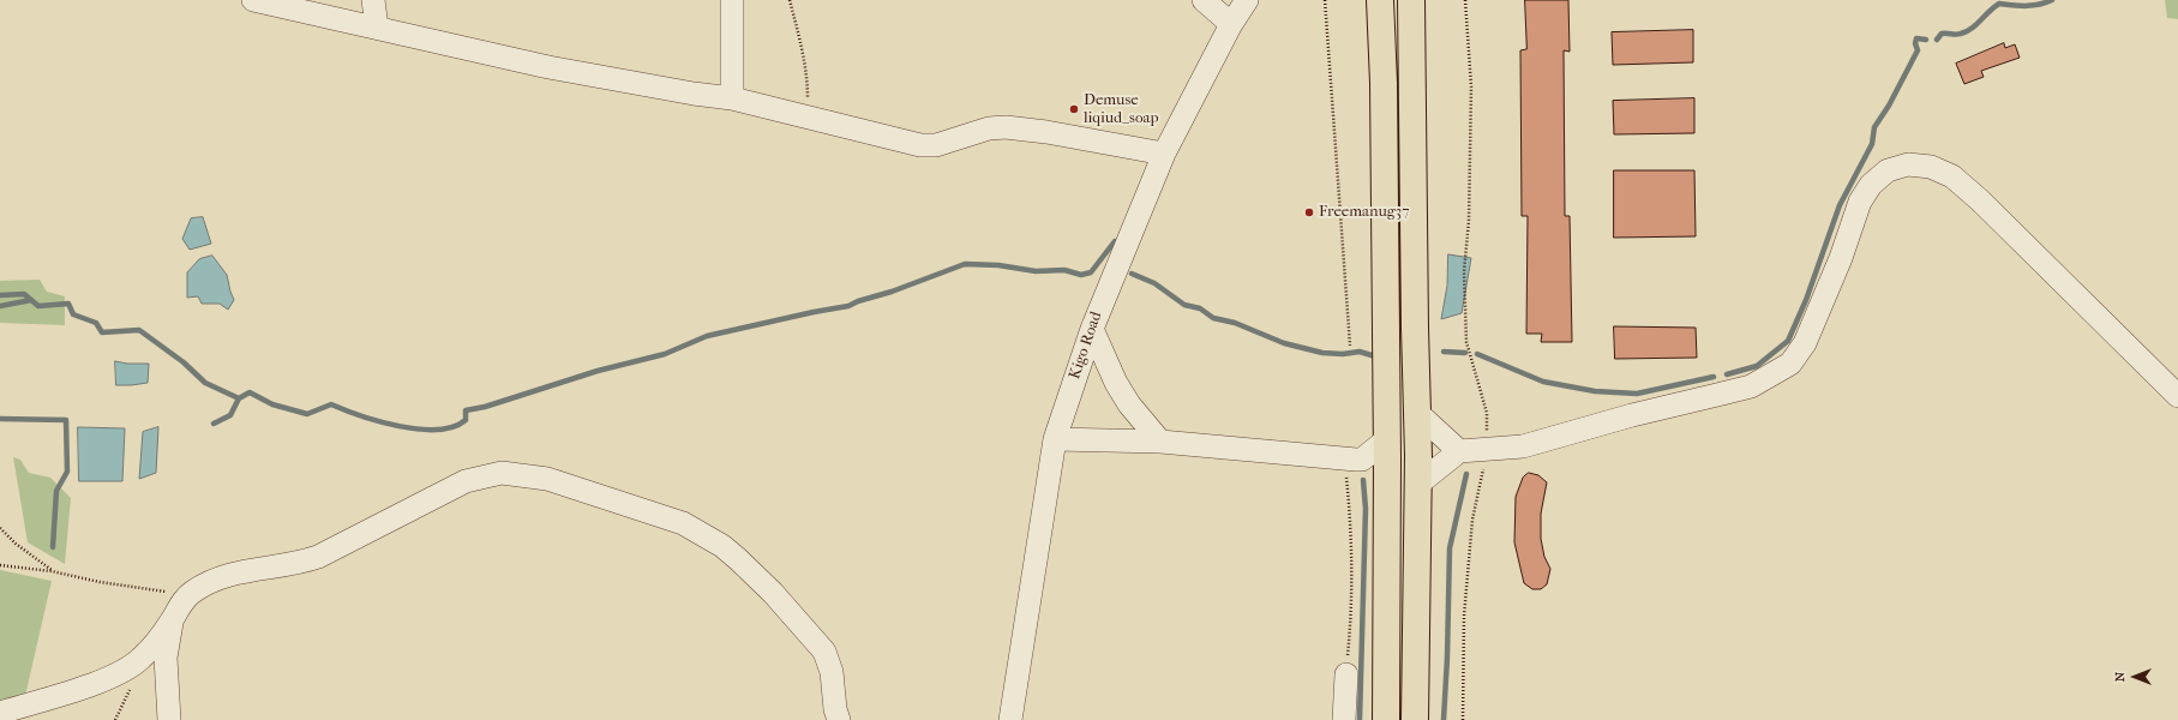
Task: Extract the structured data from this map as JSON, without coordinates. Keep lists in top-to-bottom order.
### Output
{
  "streets": {
    "street": ["Kigo Road"]
  },
  "places": ["Demuse liqiud_soap", "Freemanug37"],
  "north": "left"
}
